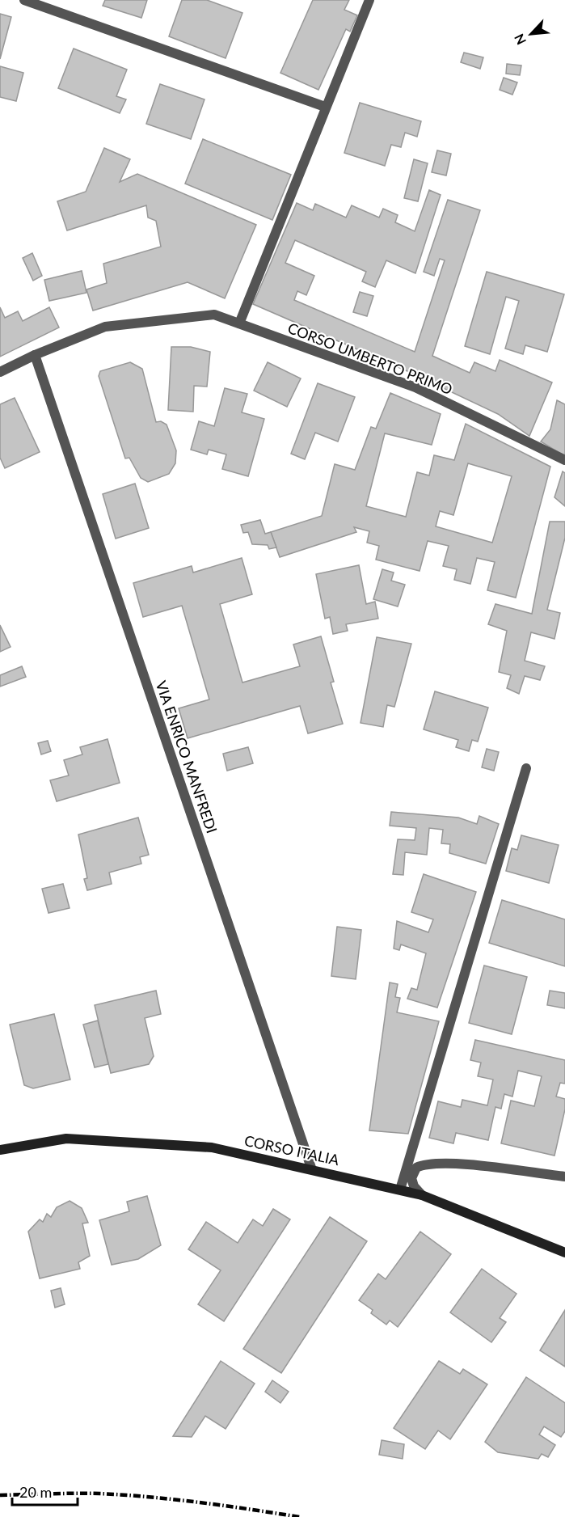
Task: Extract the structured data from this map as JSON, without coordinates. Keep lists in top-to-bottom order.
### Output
{
  "streets": {
    "main road": ["CORSO ITALIA"],
    "street": ["CORSO UMBERTO PRIMO", "VIA ENRICO MANFREDI"]
  },
  "crossings": [
    ["CORSO UMBERTO PRIMO", "VIA ENRICO MANFREDI"],
    ["VIA ENRICO MANFREDI", "CORSO ITALIA"]
  ],
  "scale_bar": "20 m",
  "north": "bottom left"
}
